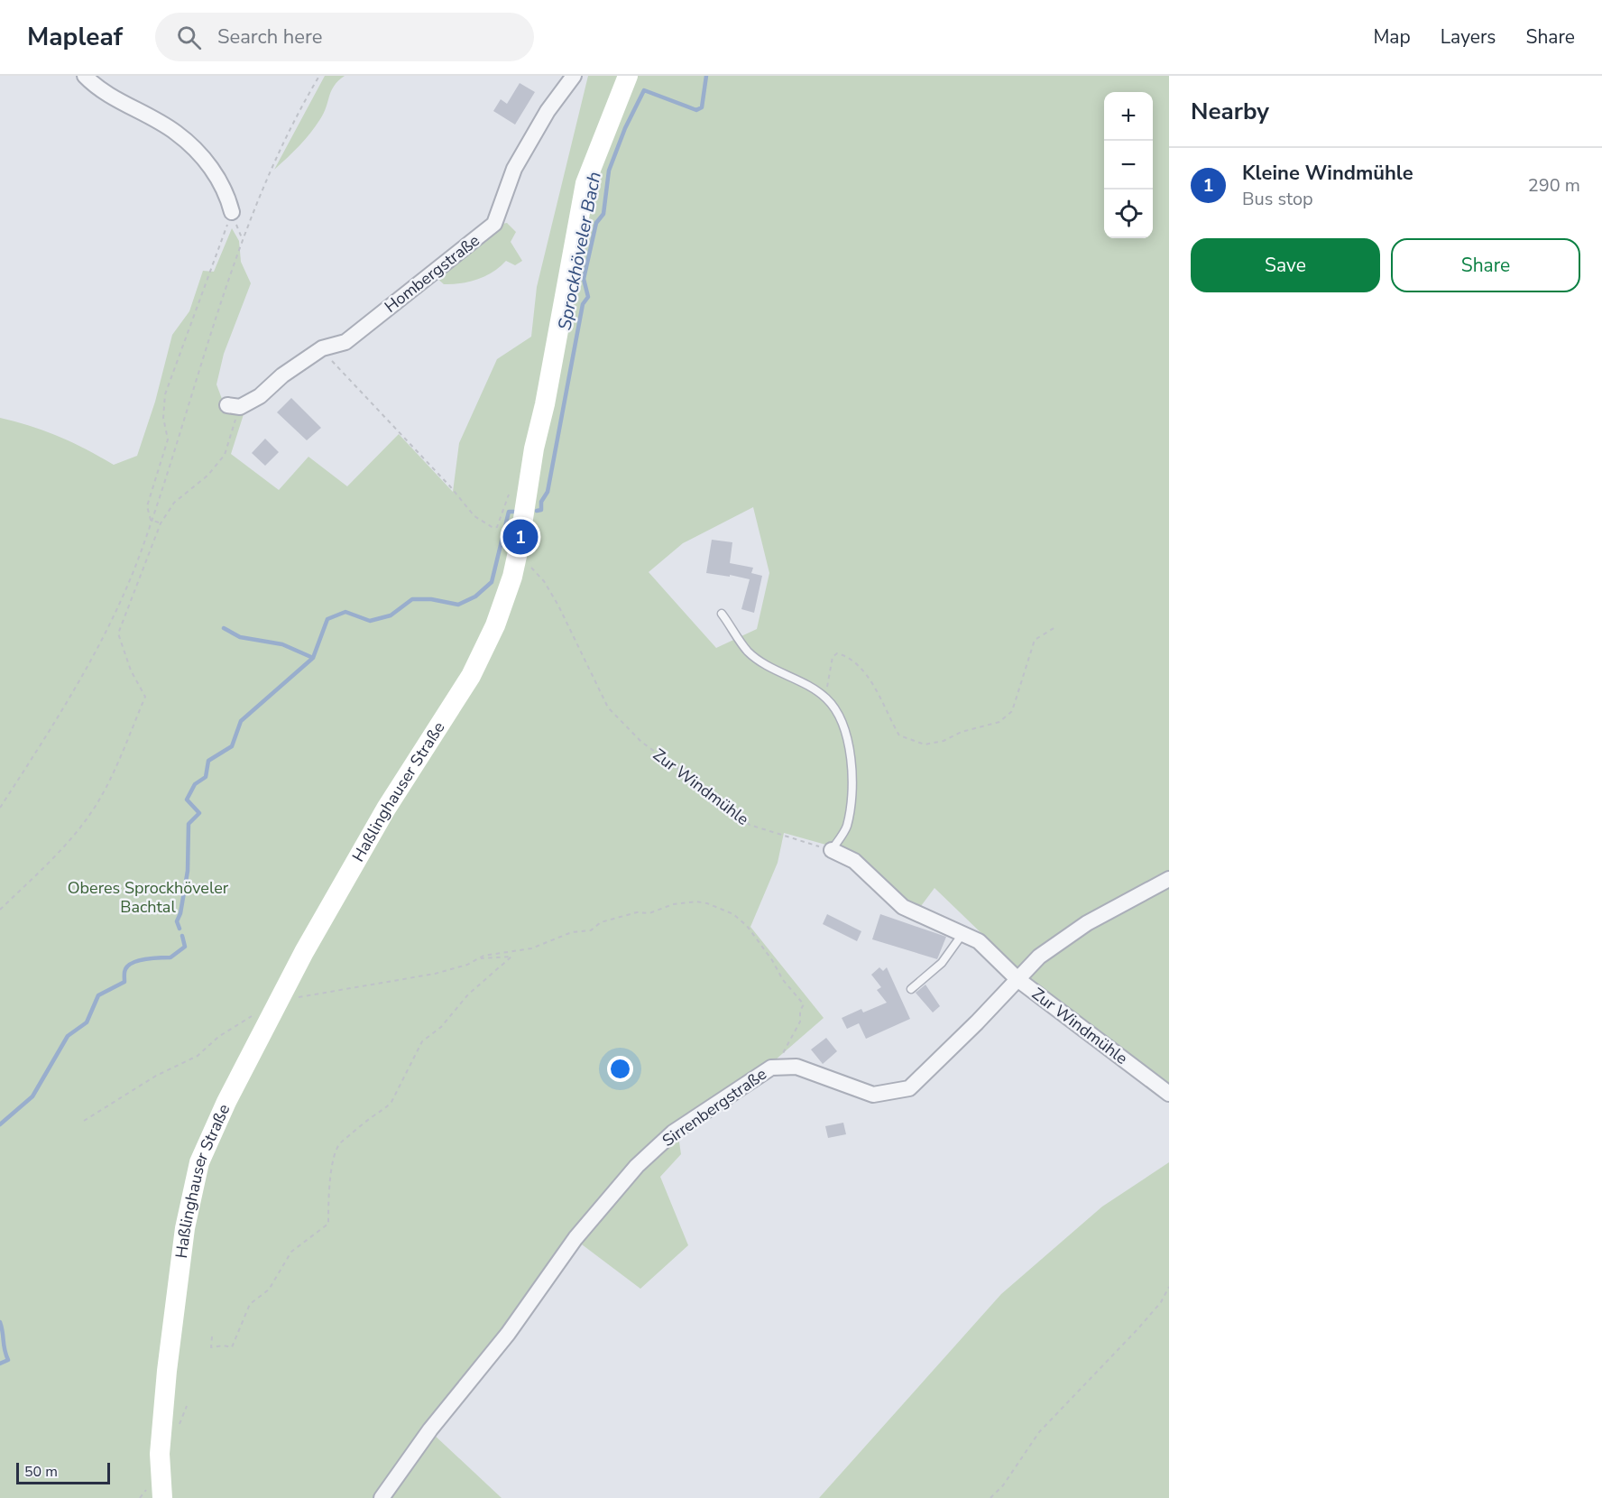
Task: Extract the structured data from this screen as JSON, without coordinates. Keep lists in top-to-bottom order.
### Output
{
  "streets": {
    "main road": ["Haßlinghauser Straße"],
    "street": ["Hombergstraße", "Zur Windmühle", "Sirrenbergstraße"]
  },
  "crossings": [
    ["Zur Windmühle", "Haßlinghauser Straße"],
    ["Zur Windmühle", "Sirrenbergstraße"]
  ],
  "water": ["Sprockhöveler Bach"],
  "parks": ["Oberes Sprockhöveler Bachtal"],
  "scale_bar": "50 m",
  "page": {
    "header": "Mapleaf",
    "search": "Search here",
    "nav": ["Map", "Layers", "Share"],
    "heading": "Nearby",
    "map_buttons": ["+", "−"],
    "list": [
      {
        "mark": "1",
        "name": "Kleine Windmühle",
        "note": "Bus stop",
        "value": "290 m"
      }
    ],
    "buttons": ["Save", "Share"],
    "pins": "1",
    "scale": "50 m"
  }
}
